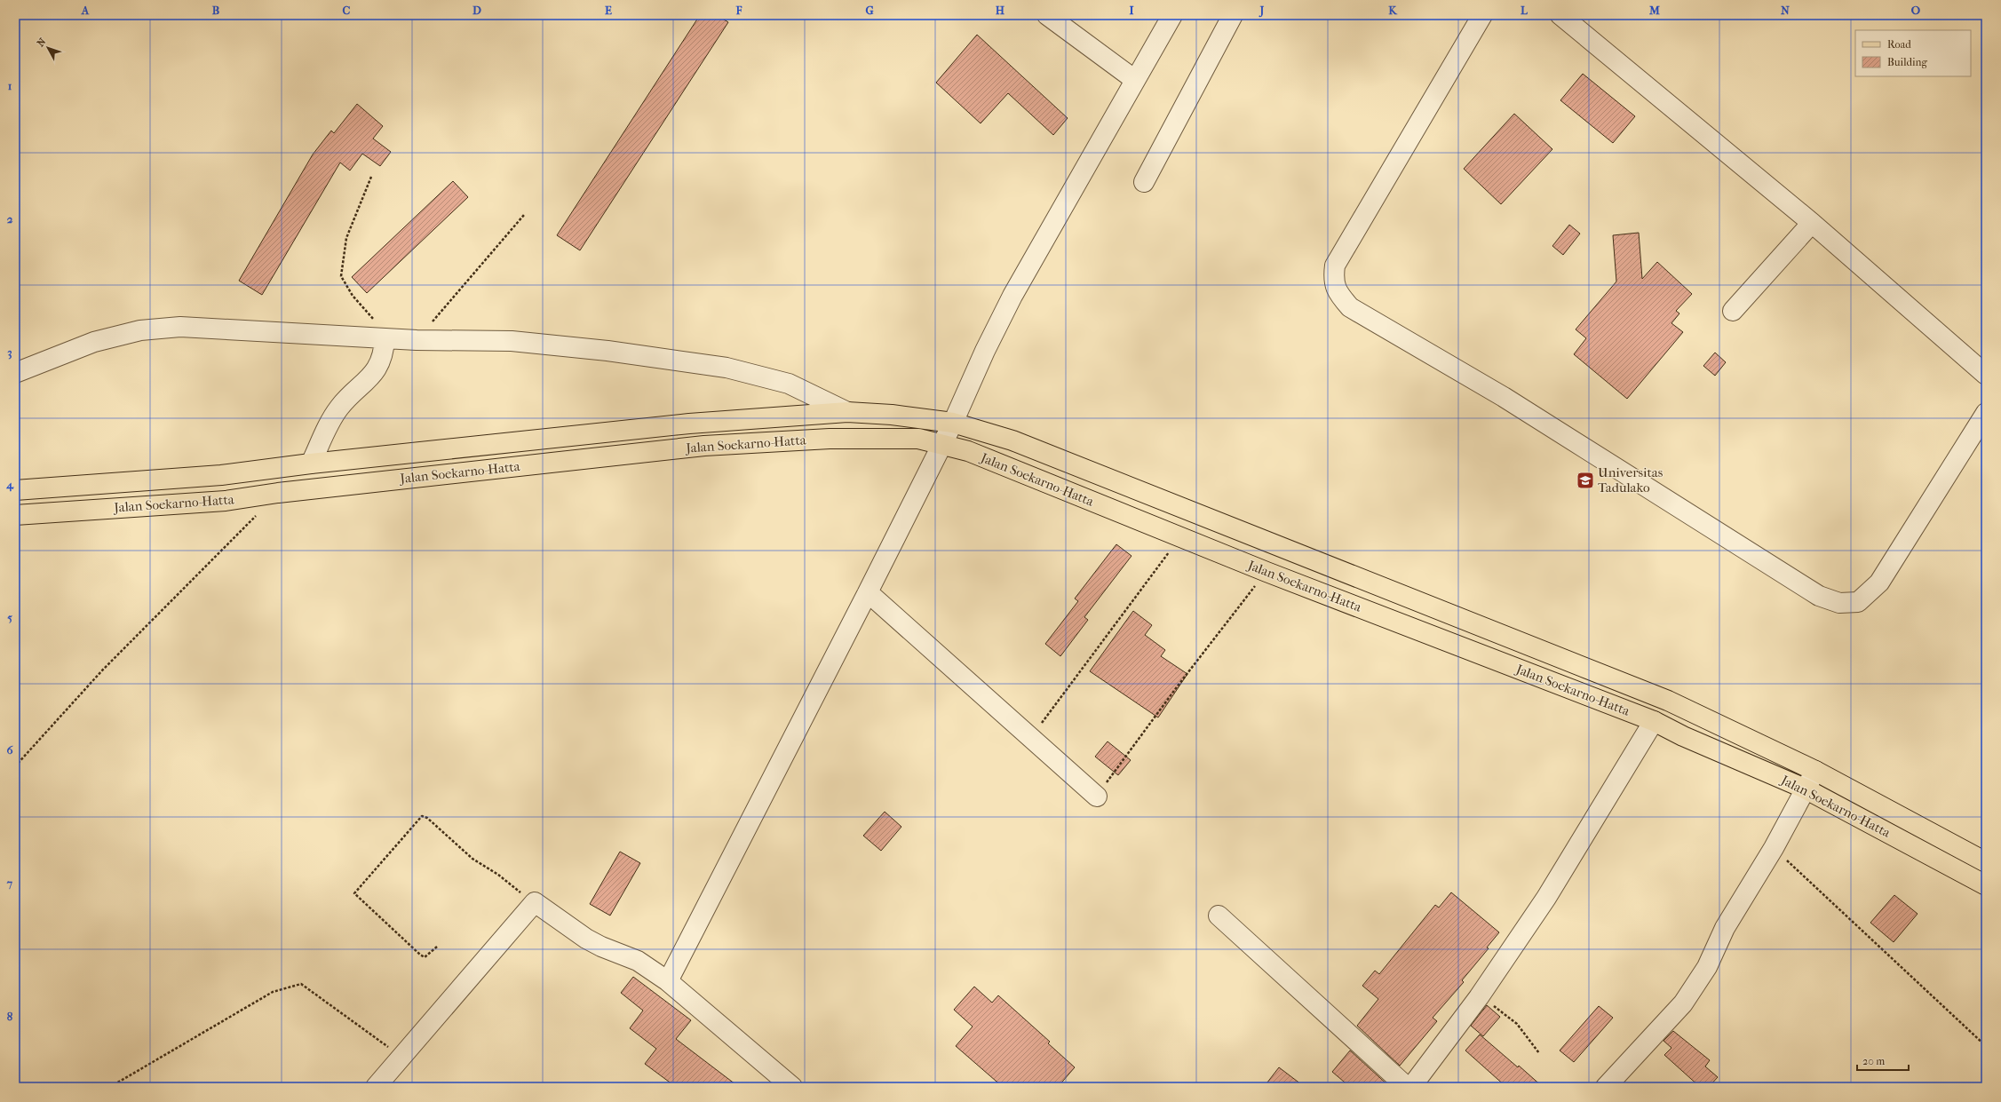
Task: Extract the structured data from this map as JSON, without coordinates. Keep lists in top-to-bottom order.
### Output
{
  "streets": {
    "main road": ["Jalan Soekarno-Hatta"]
  },
  "places": {
    "school or university": ["Universitas Tadulako"]
  },
  "legend": ["Road", "Building"],
  "scale_bar": "20 m",
  "north": "top left",
  "grid": {
    "columns": [
      "A",
      "B",
      "C",
      "D",
      "E",
      "F",
      "G",
      "H",
      "I",
      "J",
      "K",
      "L",
      "M",
      "N",
      "O"
    ],
    "rows": [
      "1",
      "2",
      "3",
      "4",
      "5",
      "6",
      "7",
      "8"
    ]
  }
}
